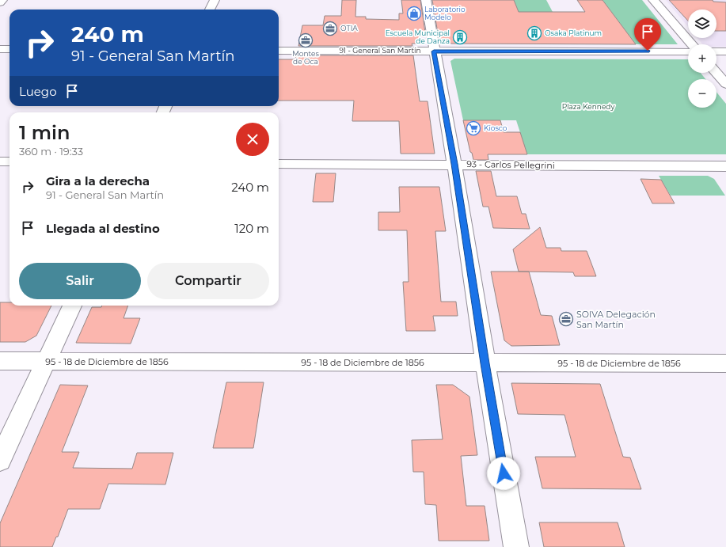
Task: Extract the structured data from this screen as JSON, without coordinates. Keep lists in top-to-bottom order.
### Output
{
  "streets": {
    "street": ["91 - General San Martín", "93 - Carlos Pellegrini", "95 - 18 de Diciembre de 1856"]
  },
  "parks": ["Plaza Kennedy"],
  "places": {
    "shop": ["Laboratorio Modelo"],
    "office": ["OTIA", "Montes de Oca", "SOIVA Delegación San Martín"],
    "building": ["Osaka Platinum", "Escuela Municipal de Danza"],
    "supermarket": ["Kiosco"]
  },
  "page": {
    "map_buttons": ["+", "−"],
    "turn": ["240 m", "91 - General San Martín"],
    "then": "Luego",
    "heading": ["1 min", "360 m · 19:33"],
    "list": [
      {
        "name": "Gira a la derecha",
        "note": "91 - General San Martín",
        "value": "240 m"
      },
      {
        "name": "Llegada al destino",
        "value": "120 m"
      }
    ],
    "buttons": ["Salir", "Compartir"]
  }
}
